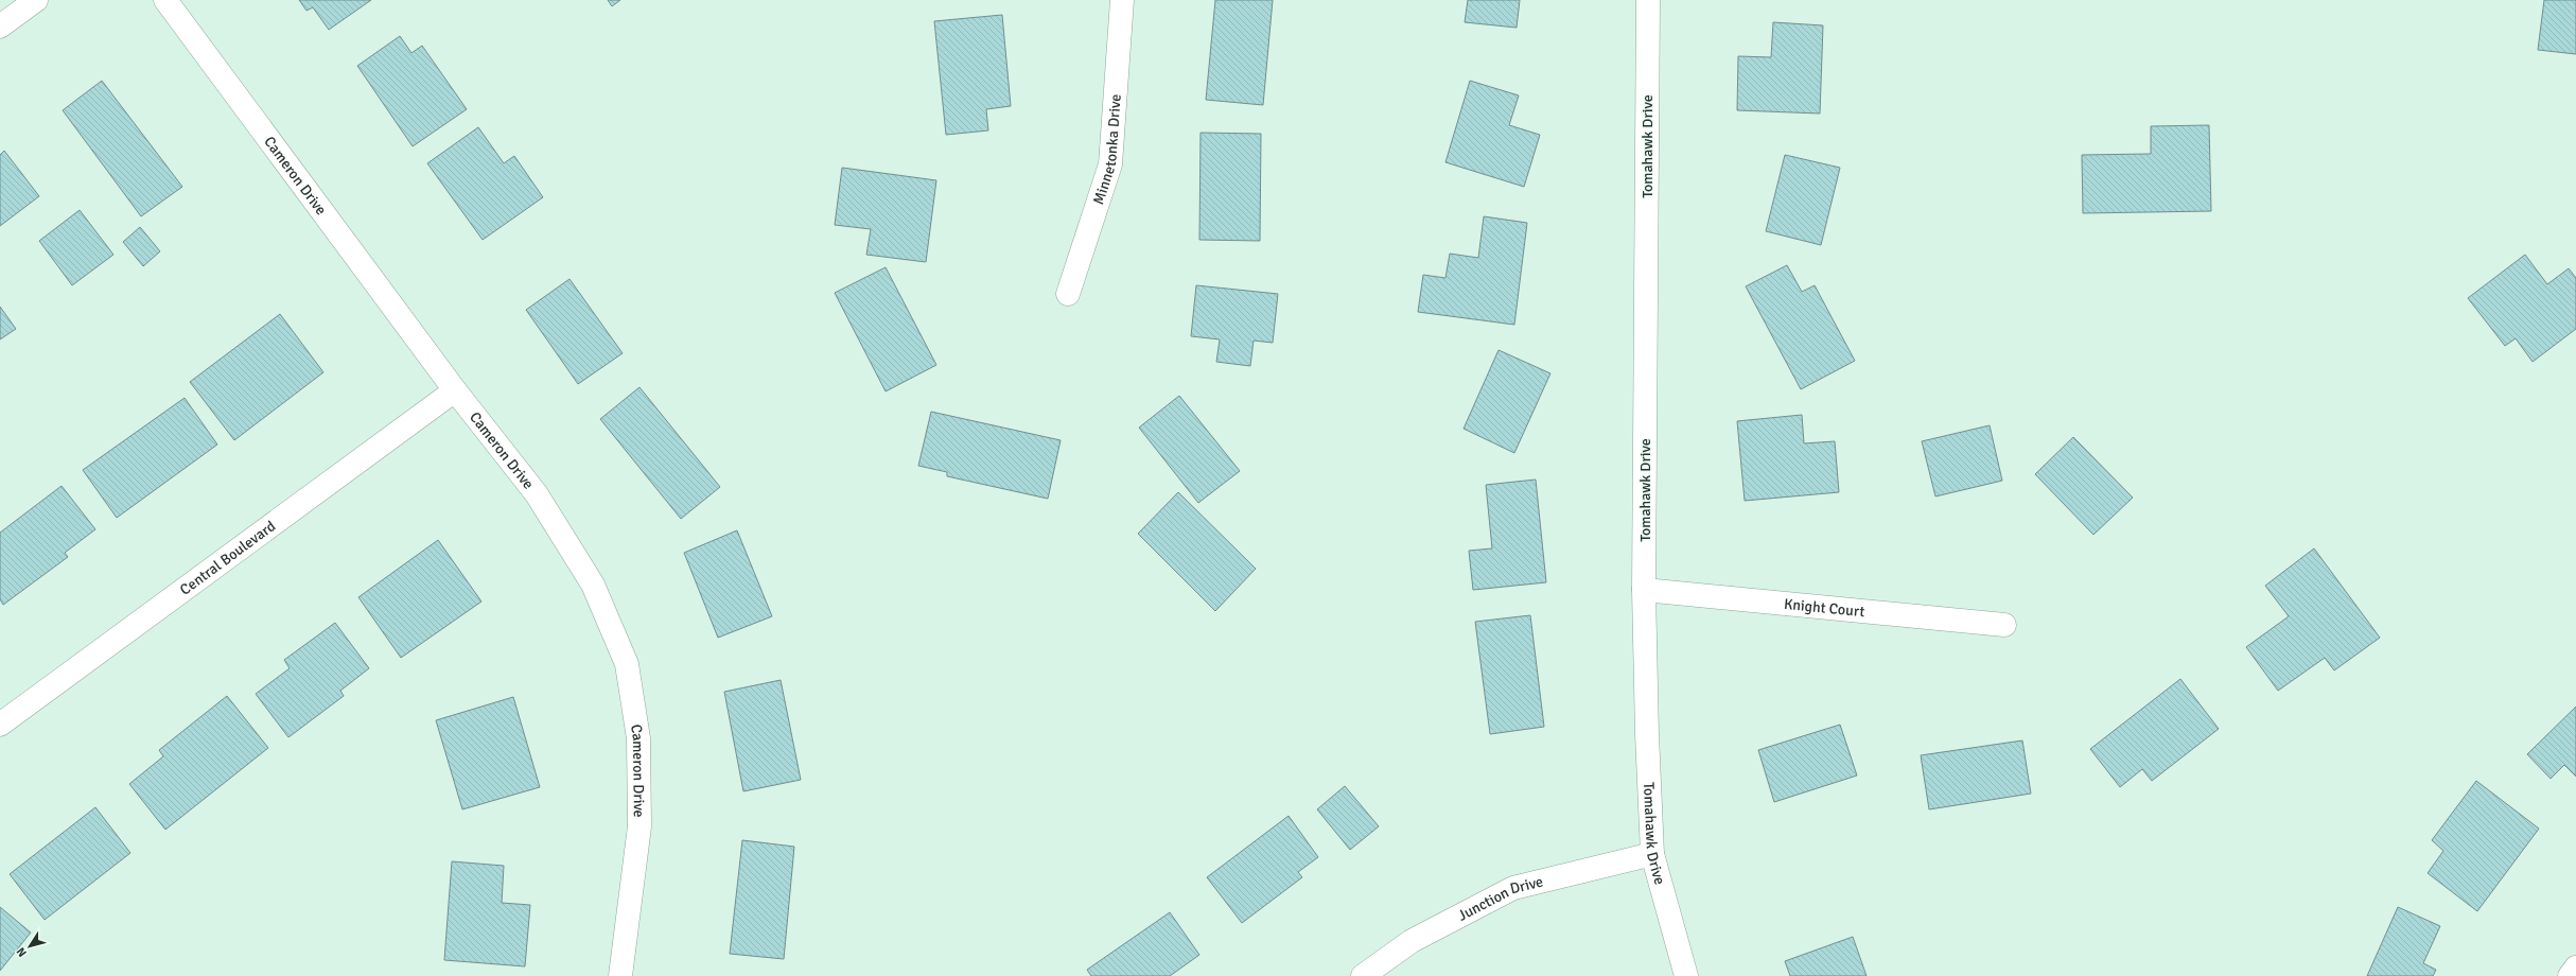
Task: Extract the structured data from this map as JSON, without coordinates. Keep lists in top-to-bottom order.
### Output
{
  "streets": {
    "street": [
      "Tomahawk Drive",
      "Minnetonka Drive",
      "Cameron Drive",
      "Central Boulevard",
      "Knight Court",
      "Junction Drive"
    ]
  },
  "crossings": [
    ["Tomahawk Drive", "Knight Court"],
    ["Tomahawk Drive", "Junction Drive"],
    ["Cameron Drive", "Central Boulevard"]
  ],
  "north": "bottom left"
}
